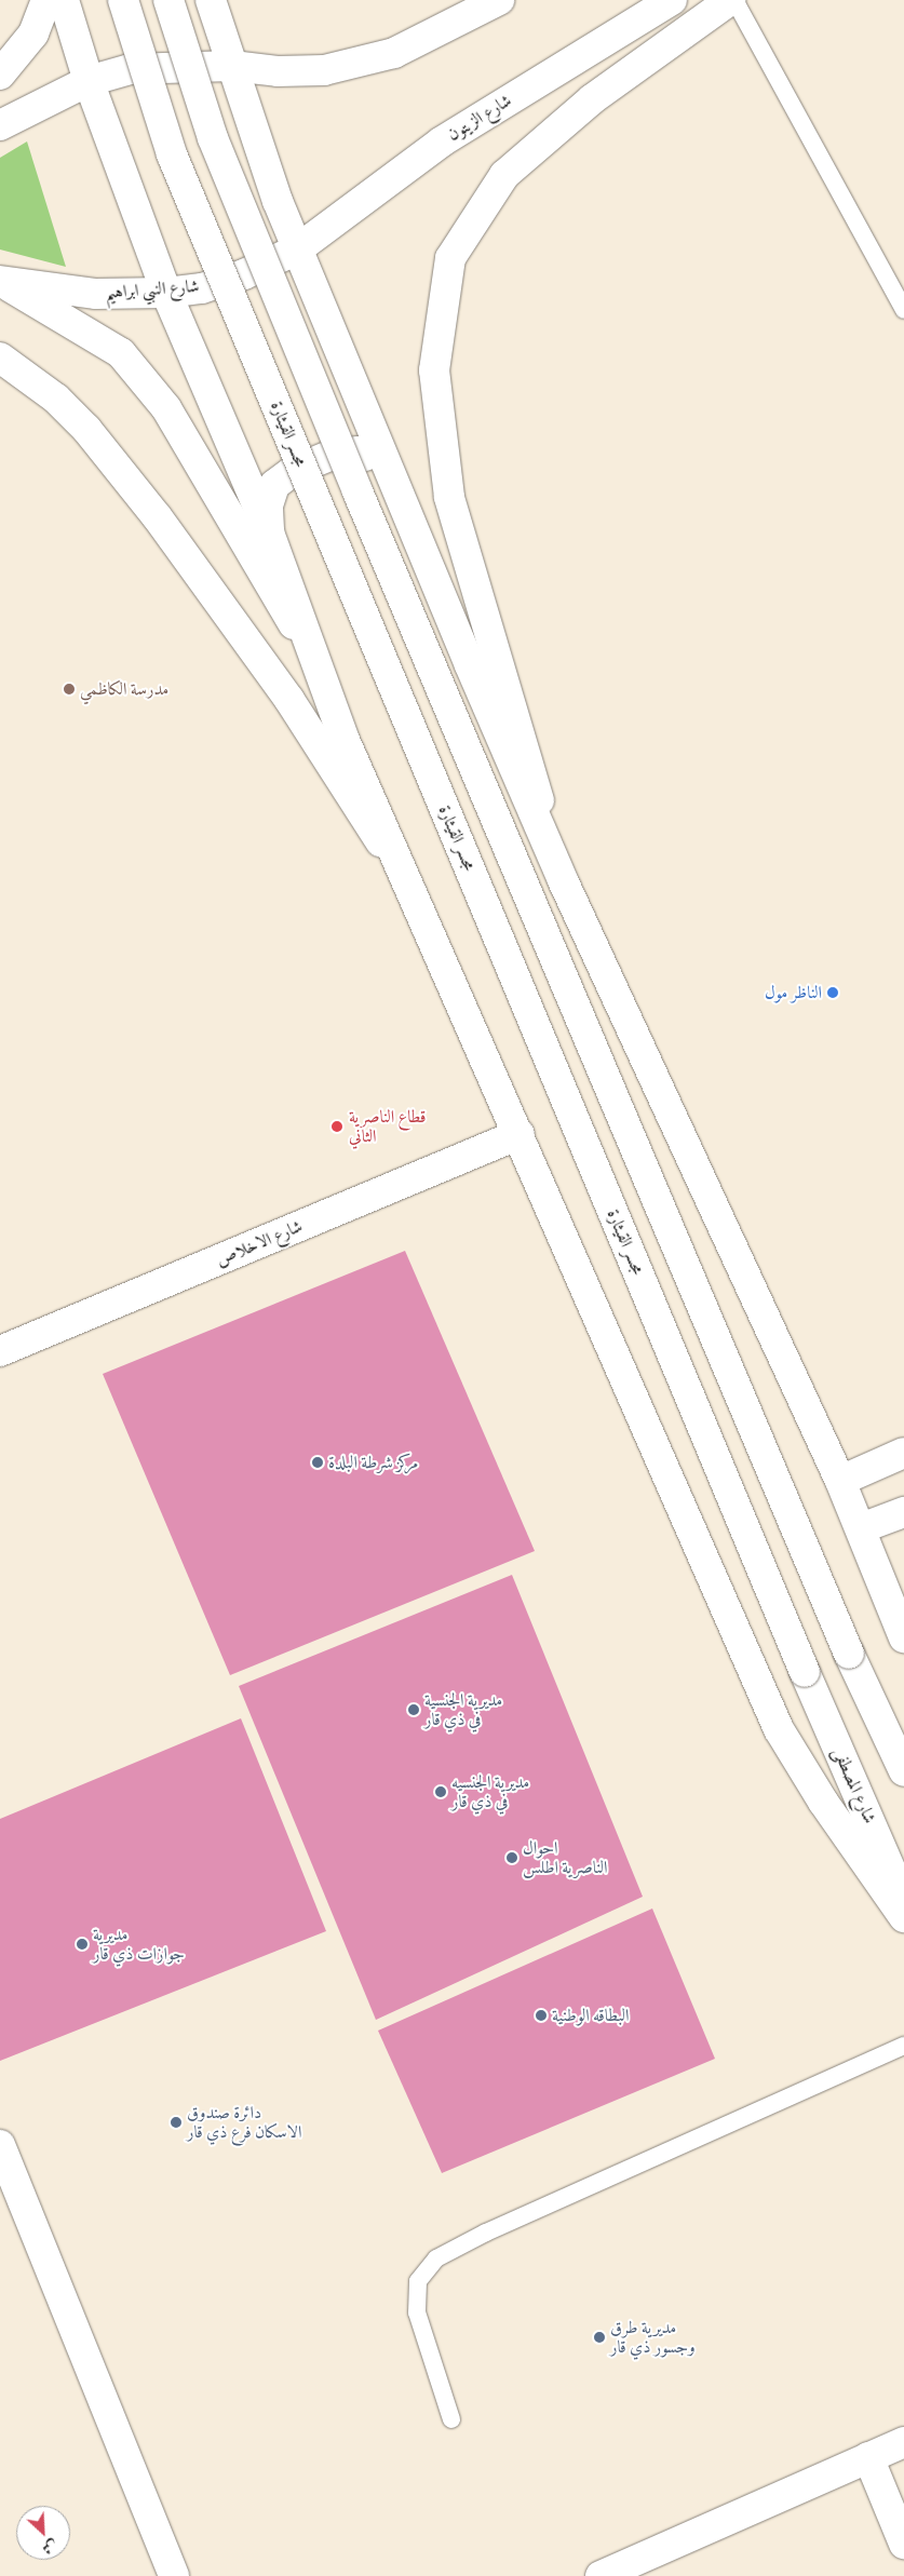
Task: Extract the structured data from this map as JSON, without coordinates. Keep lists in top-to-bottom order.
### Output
{
  "streets": {
    "main road": [
      "شارع الزيتون",
      "شارع النبي ابراهيم",
      "مجسر القيثارة",
      "شارع الاخلاص",
      "شارع المصطفى"
    ]
  },
  "crossings": [
    ["شارع الزيتون", "شارع النبي ابراهيم"],
    ["مجسر القيثارة", "شارع المصطفى"]
  ],
  "places": [
    "مدرسة الكاظمي",
    "الناظر مول",
    "قطاع الناصرية الثاني",
    "مركز شرطة البلدة",
    "مديرية الجنسية في ذي قار",
    "مديرية الجنسيه في ذي قار",
    "احوال الناصرية اطلس",
    "مديرية جوازات ذي قار",
    "البطاقه الوطنية",
    "دائرة صندوق الاسكان فرع ذي قار",
    "مديرية طرق وجسور ذي قار"
  ],
  "north": "bottom right"
}
